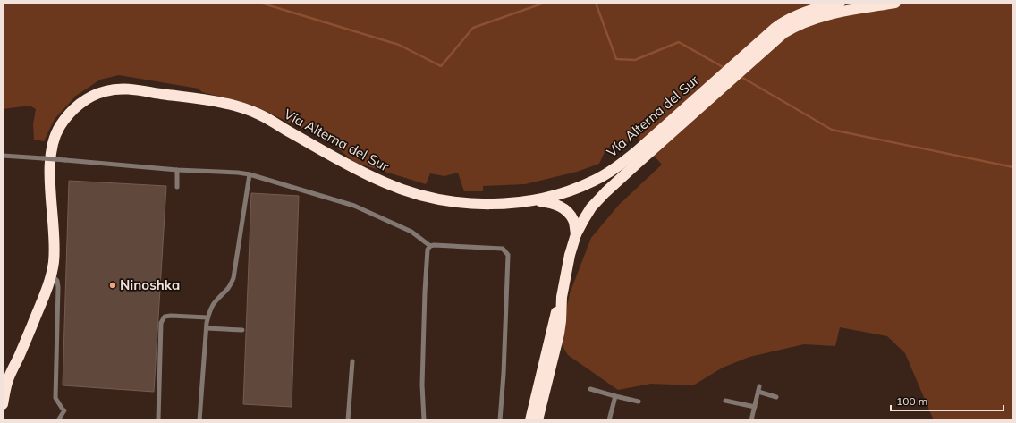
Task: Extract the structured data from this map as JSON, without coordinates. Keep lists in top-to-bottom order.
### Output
{
  "streets": {
    "highway": ["Vía Alterna del Sur"]
  },
  "places": ["Ninoshka"],
  "scale_bar": "100 m"
}
